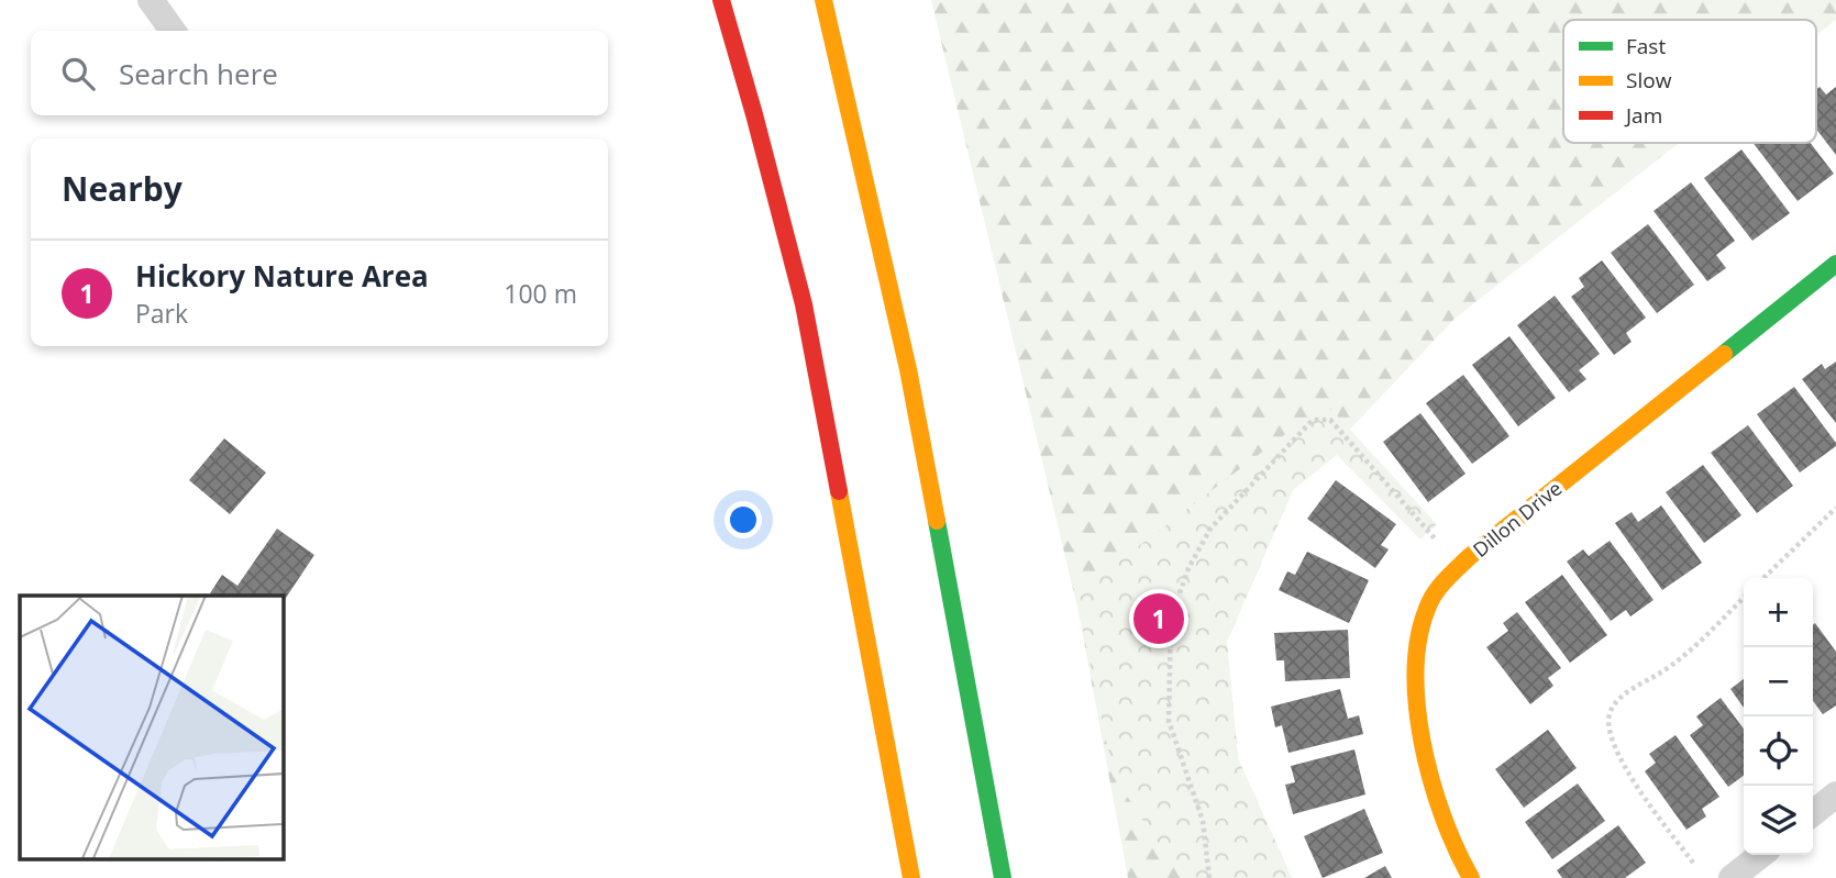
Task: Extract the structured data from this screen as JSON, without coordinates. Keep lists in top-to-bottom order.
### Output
{
  "streets": {
    "main road": ["Dillon Drive"]
  },
  "legend": ["Fast", "Slow", "Jam"],
  "page": {
    "search": "Search here",
    "heading": "Nearby",
    "list": [
      {
        "mark": "1",
        "name": "Hickory Nature Area",
        "note": "Park",
        "value": "100 m"
      }
    ],
    "map_buttons": ["+", "−"],
    "pins": "1"
  }
}
